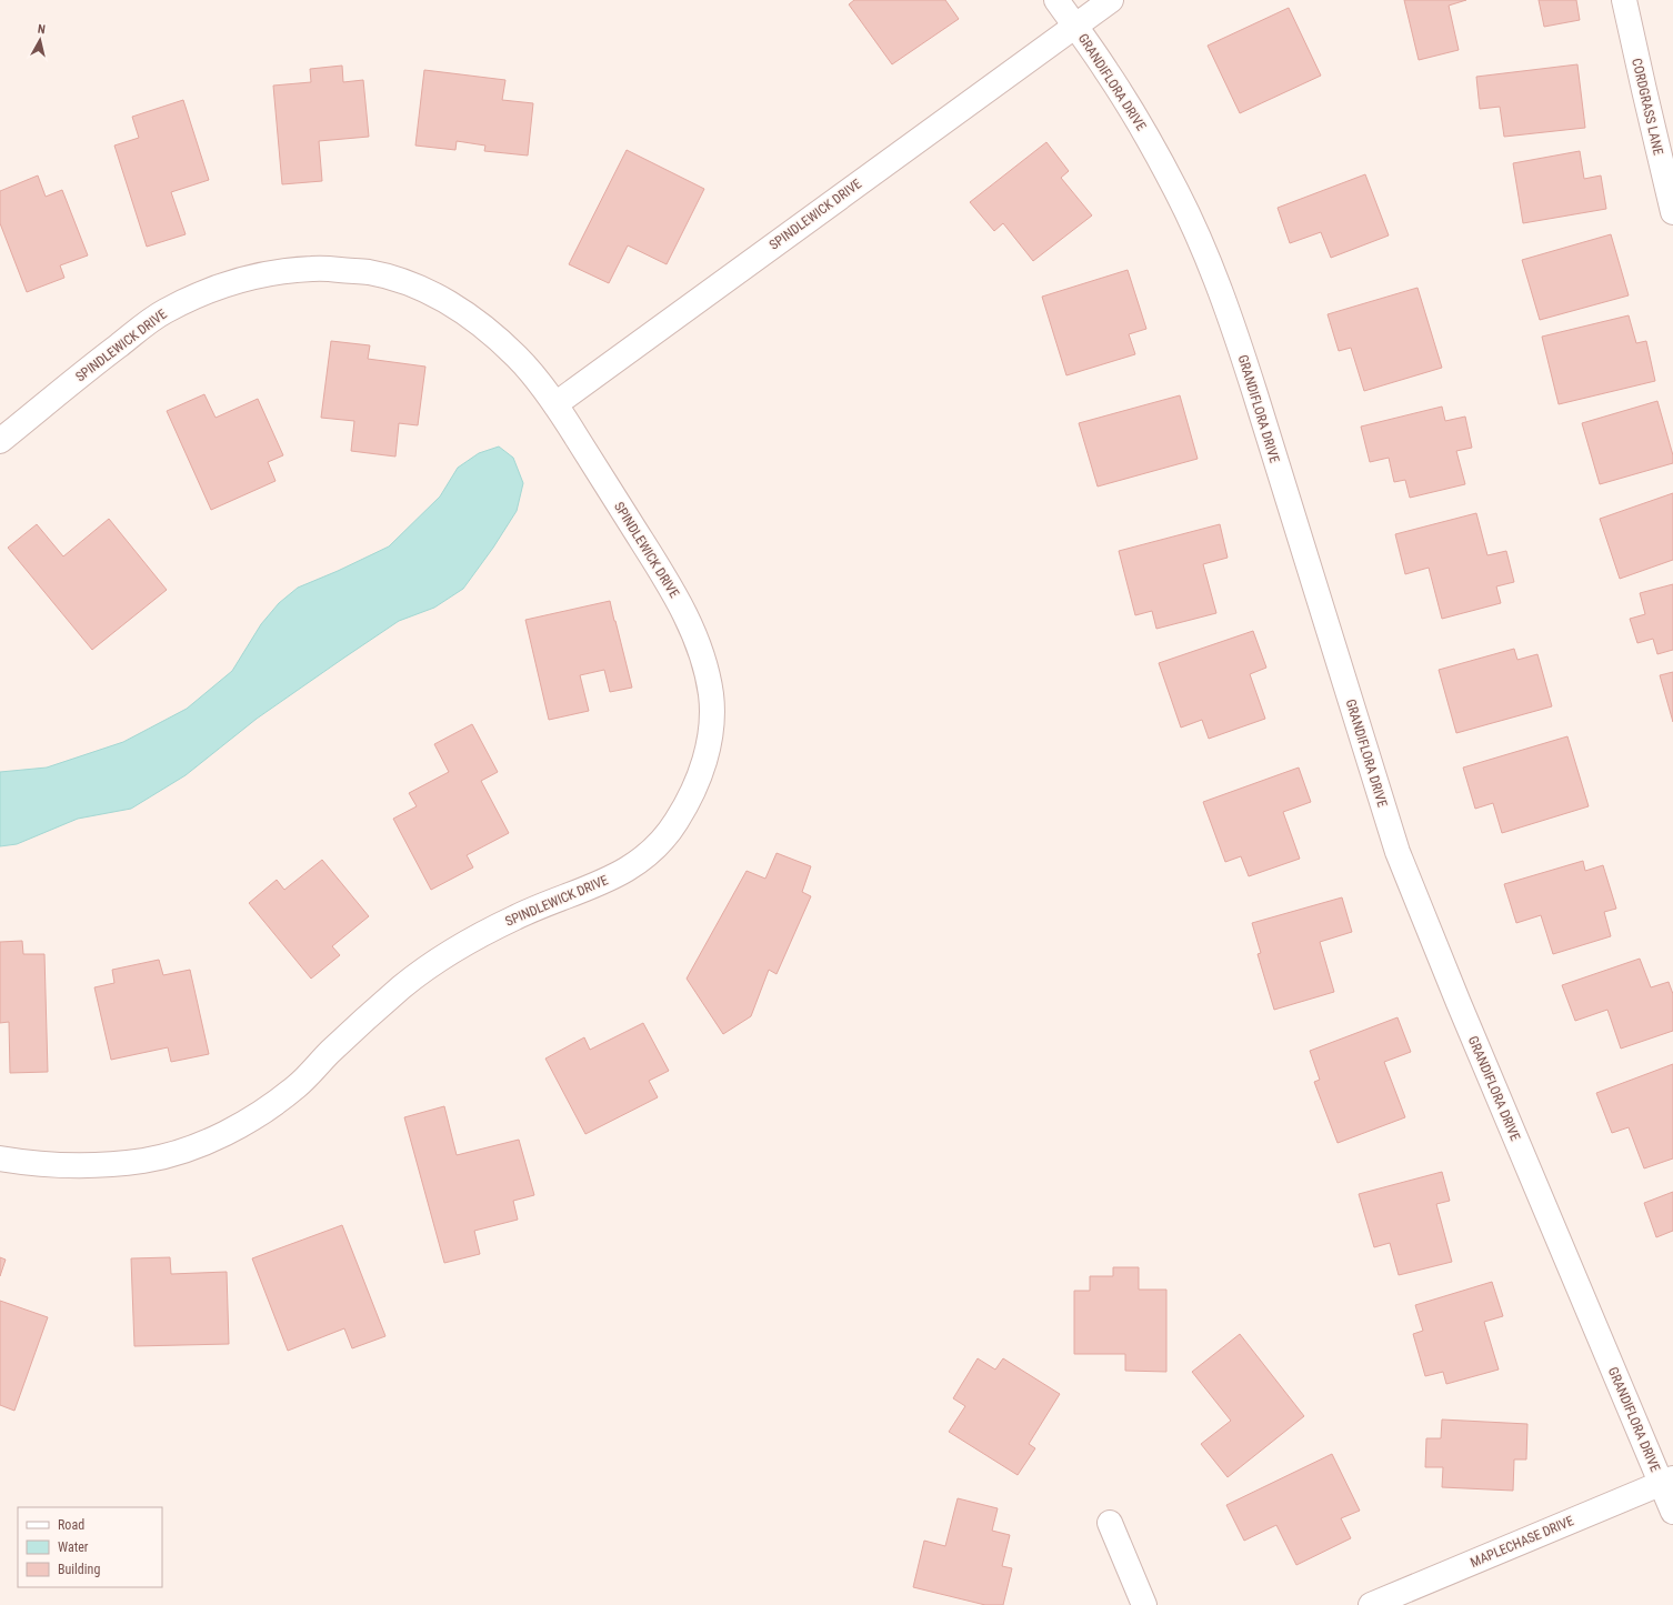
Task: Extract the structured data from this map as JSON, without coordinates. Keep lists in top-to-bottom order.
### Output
{
  "streets": {
    "street": [
      "GRANDIFLORA DRIVE",
      "CORDGRASS LANE",
      "SPINDLEWICK DRIVE",
      "MAPLECHASE DRIVE"
    ]
  },
  "crossings": [
    ["GRANDIFLORA DRIVE", "SPINDLEWICK DRIVE"],
    ["GRANDIFLORA DRIVE", "MAPLECHASE DRIVE"]
  ],
  "legend": ["Road", "Water", "Building"],
  "north": "top"
}
